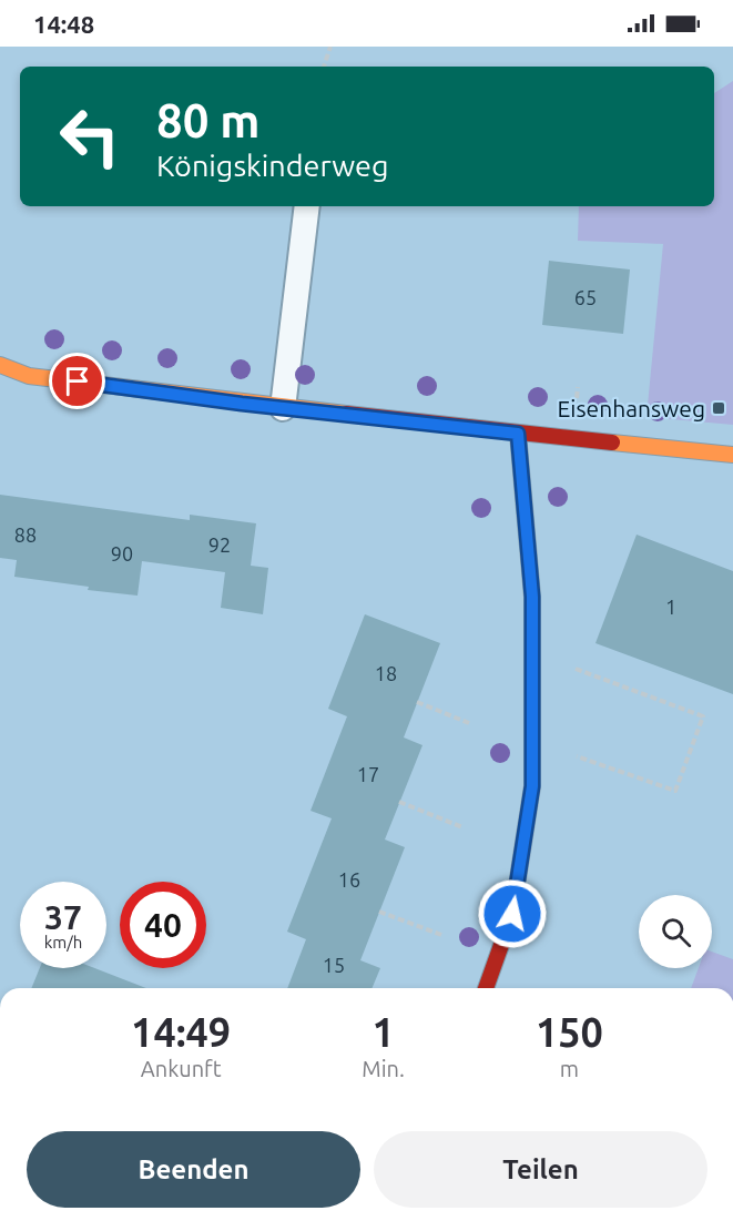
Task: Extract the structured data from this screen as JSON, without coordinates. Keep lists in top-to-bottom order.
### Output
{
  "places": {
    "transit": ["Eisenhansweg"]
  },
  "house_numbers": [
    "65",
    "88",
    "92",
    "90",
    "1",
    "18",
    "17",
    "16",
    "15"
  ],
  "page": {
    "status": "14:48",
    "turn": ["80 m", "Königskinderweg"],
    "speed": "37 km/h",
    "limit": "40",
    "eta": [
      "14:49",
      "Ankunft",
      "1",
      "Min.",
      "150",
      "m"
    ],
    "buttons": ["Beenden", "Teilen"]
  }
}
